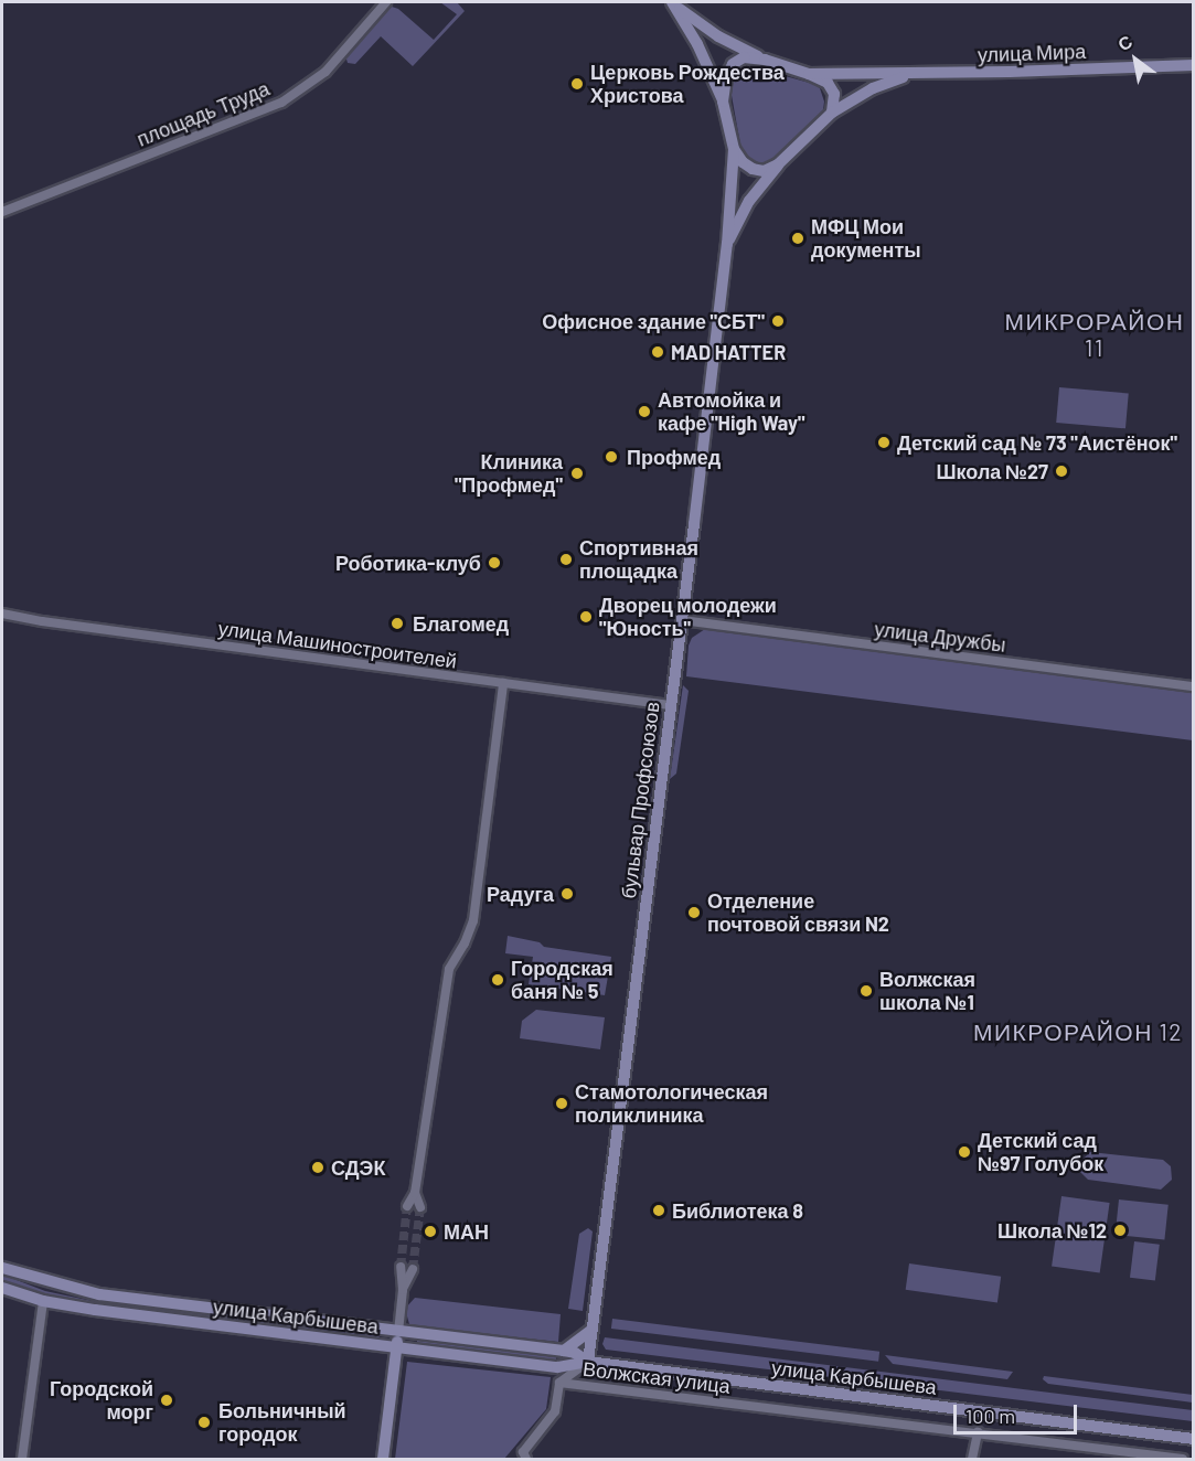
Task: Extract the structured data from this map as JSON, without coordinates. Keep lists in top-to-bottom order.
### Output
{
  "streets": {
    "street": [
      "улица Мира",
      "площадь Труда",
      "улица Дружбы",
      "улица Машиностроителей",
      "бульвар Профсоюзов",
      "улица Карбышева",
      "Волжская улица"
    ]
  },
  "crossings": [
    ["улица Мира", "бульвар Профсоюзов"],
    ["улица Дружбы", "бульвар Профсоюзов"],
    ["улица Машиностроителей", "бульвар Профсоюзов"],
    ["бульвар Профсоюзов", "улица Карбышева"]
  ],
  "districts": ["МИКРОРАЙОН 11", "МИКРОРАЙОН 12"],
  "places": [
    "Церковь Рождества Христова",
    "МФЦ Мои документы",
    "Офисное здание \"СБТ\"",
    "MAD HATTER",
    "Автомойка и кафе \"High Way\"",
    "Детский сад № 73 \"Аистёнок\"",
    "Профмед",
    "Школа №27",
    "Клиника \"Профмед\"",
    "Спортивная площадка",
    "Роботика-клуб",
    "Дворец молодежи \"Юность\"",
    "Благомед",
    "Радуга",
    "Отделение почтовой связи N2",
    "Городская баня № 5",
    "Волжская школа №1",
    "Стамотологическая поликлиника",
    "Детский сад №97 Голубок",
    "СДЭК",
    "Библиотека 8",
    "Школа №12",
    "МАН",
    "Городской морг",
    "Больничный городок"
  ],
  "scale_bar": "100 m",
  "north": "top left"
}
